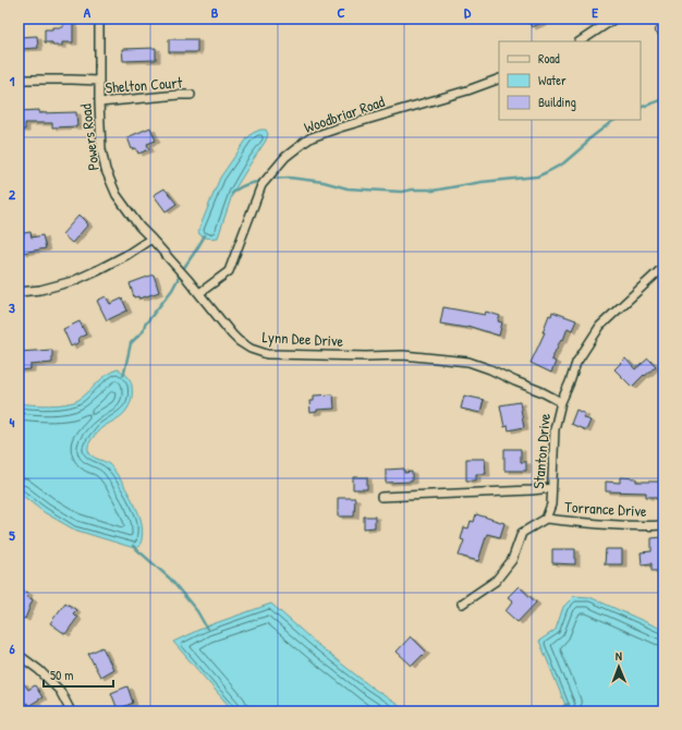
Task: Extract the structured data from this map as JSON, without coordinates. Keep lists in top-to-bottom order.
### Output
{
  "streets": {
    "street": [
      "Shelton Court",
      "Woodbriar Road",
      "Powers Road",
      "Lynn Dee Drive",
      "Stanton Drive",
      "Torrance Drive"
    ]
  },
  "crossings": [
    ["Shelton Court", "Powers Road"],
    ["Woodbriar Road", "Lynn Dee Drive"],
    ["Powers Road", "Lynn Dee Drive"],
    ["Lynn Dee Drive", "Stanton Drive"],
    ["Stanton Drive", "Torrance Drive"]
  ],
  "legend": ["Road", "Water", "Building"],
  "scale_bar": "50 m",
  "north": "top",
  "grid": {
    "columns": [
      "A",
      "B",
      "C",
      "D",
      "E"
    ],
    "rows": [
      "1",
      "2",
      "3",
      "4",
      "5",
      "6"
    ]
  }
}
